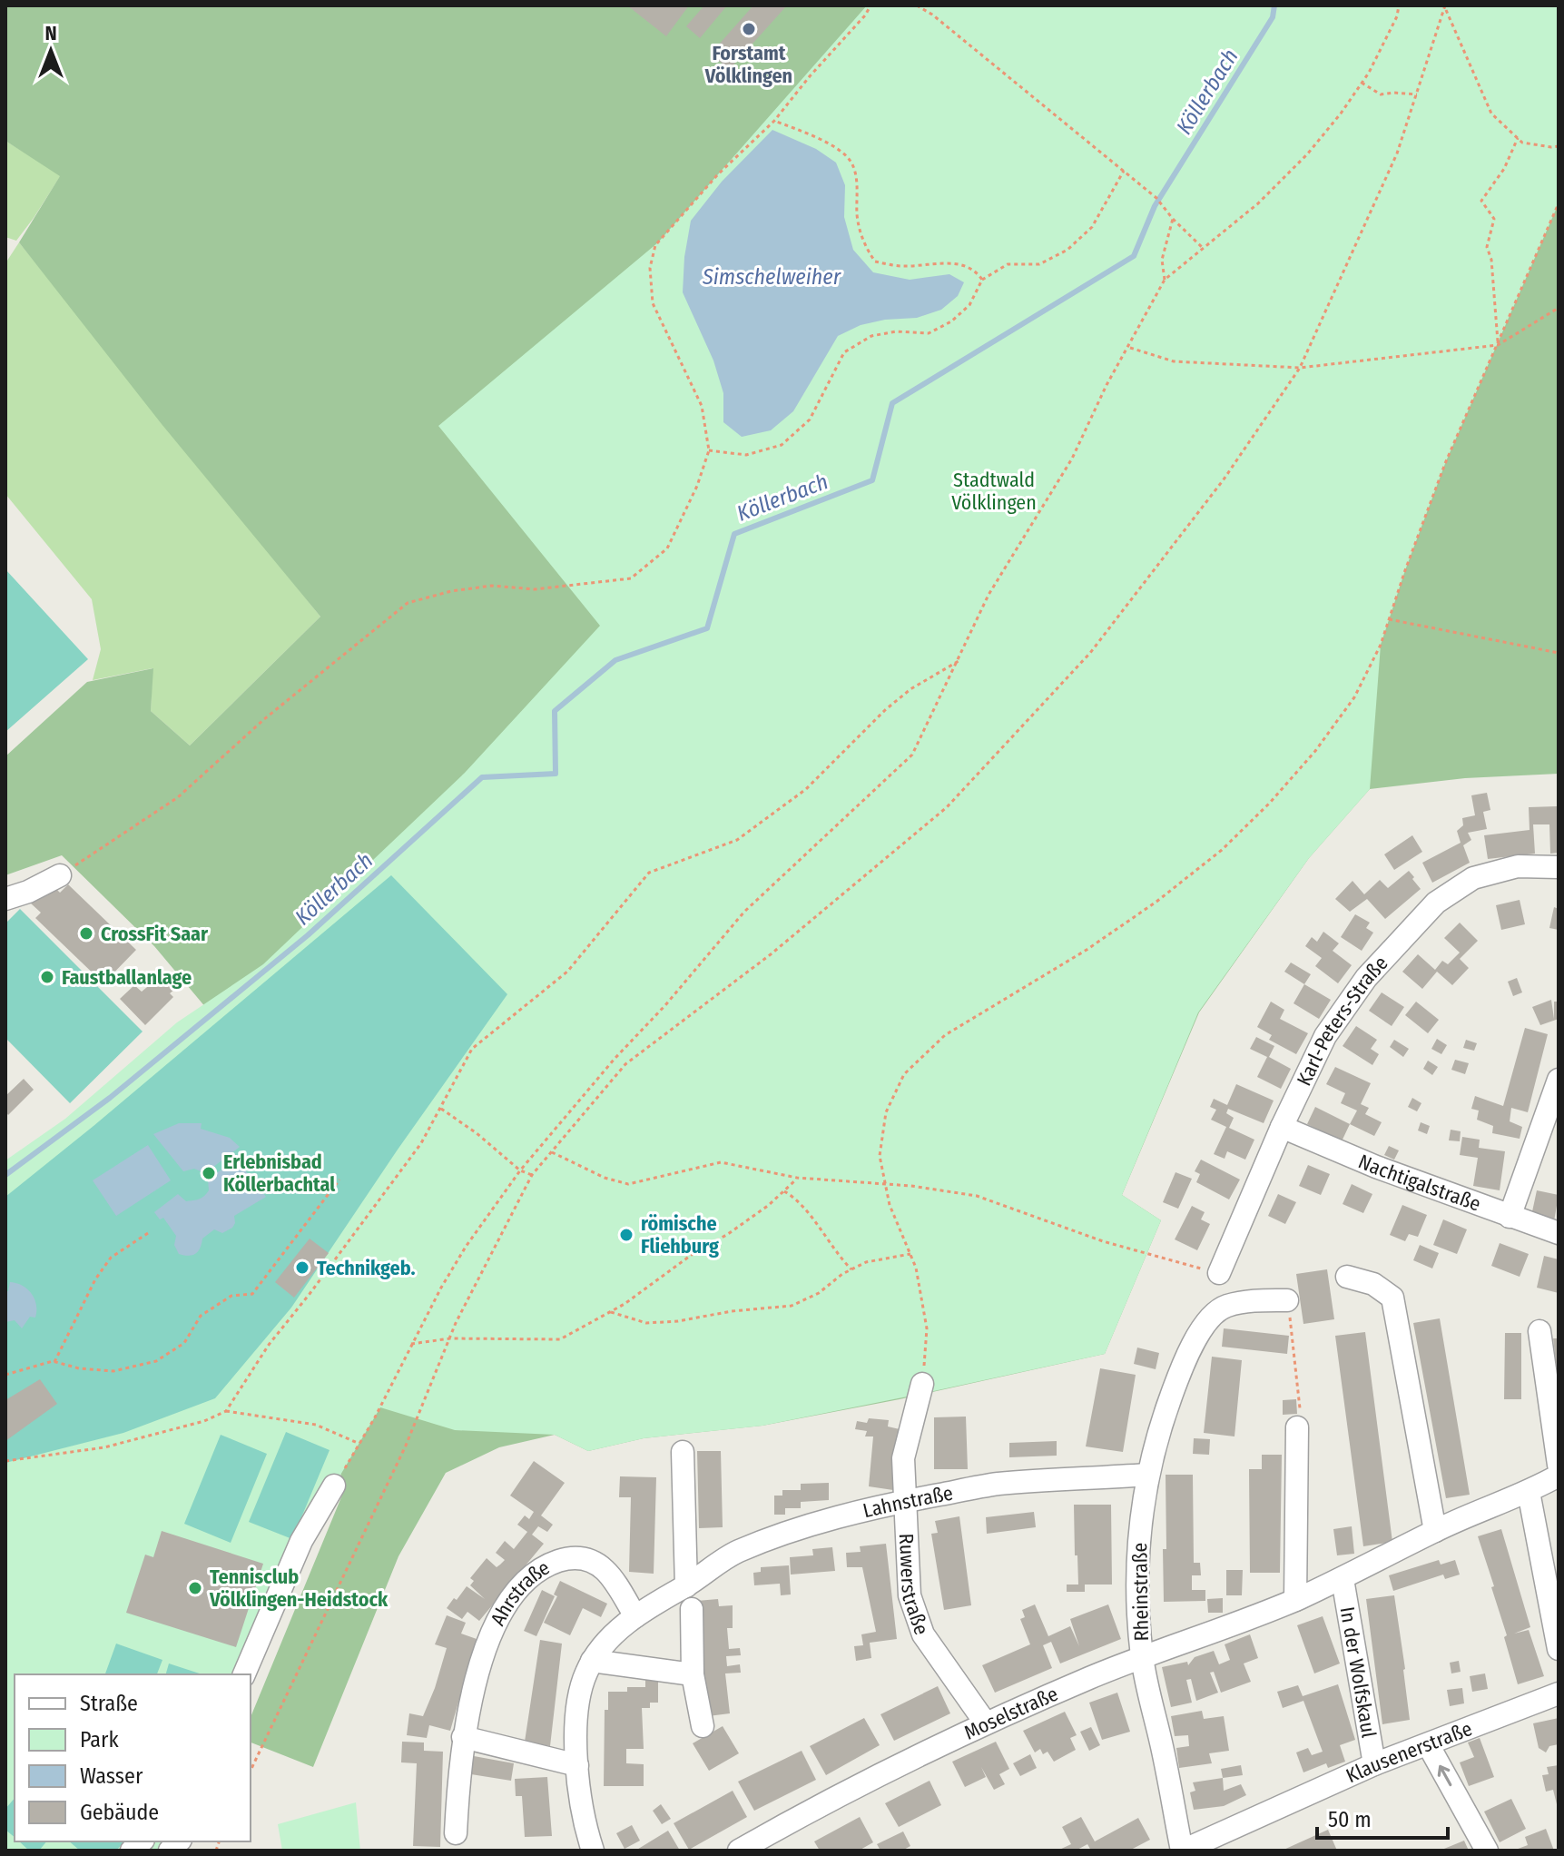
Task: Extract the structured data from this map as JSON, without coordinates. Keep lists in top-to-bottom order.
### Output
{
  "streets": {
    "street": [
      "Karl-Peters-Straße",
      "Nachtigalstraße",
      "Lahnstraße",
      "Ruwerstraße",
      "Rheinstraße",
      "Ahrstraße",
      "In der Wolfskaul",
      "Moselstraße",
      "Klausenerstraße"
    ]
  },
  "crossings": [
    ["Karl-Peters-Straße", "Nachtigalstraße"],
    ["Lahnstraße", "Ruwerstraße"],
    ["Lahnstraße", "Rheinstraße"],
    ["Lahnstraße", "Ahrstraße"],
    ["Ruwerstraße", "Moselstraße"],
    ["Rheinstraße", "Moselstraße"],
    ["Rheinstraße", "Klausenerstraße"],
    ["In der Wolfskaul", "Moselstraße"],
    ["In der Wolfskaul", "Klausenerstraße"]
  ],
  "water": ["Köllerbach", "Simschelweiher"],
  "parks": ["Stadtwald Völklingen"],
  "places": [
    "Forstamt Völklingen",
    "CrossFit Saar",
    "Faustballanlage",
    "Erlebnisbad Köllerbachtal",
    "römische Fliehburg",
    "Technikgeb.",
    "Tennisclub Völklingen-Heidstock"
  ],
  "legend": [
    "Straße",
    "Park",
    "Wasser",
    "Gebäude"
  ],
  "scale_bar": "50 m",
  "north": "top"
}
